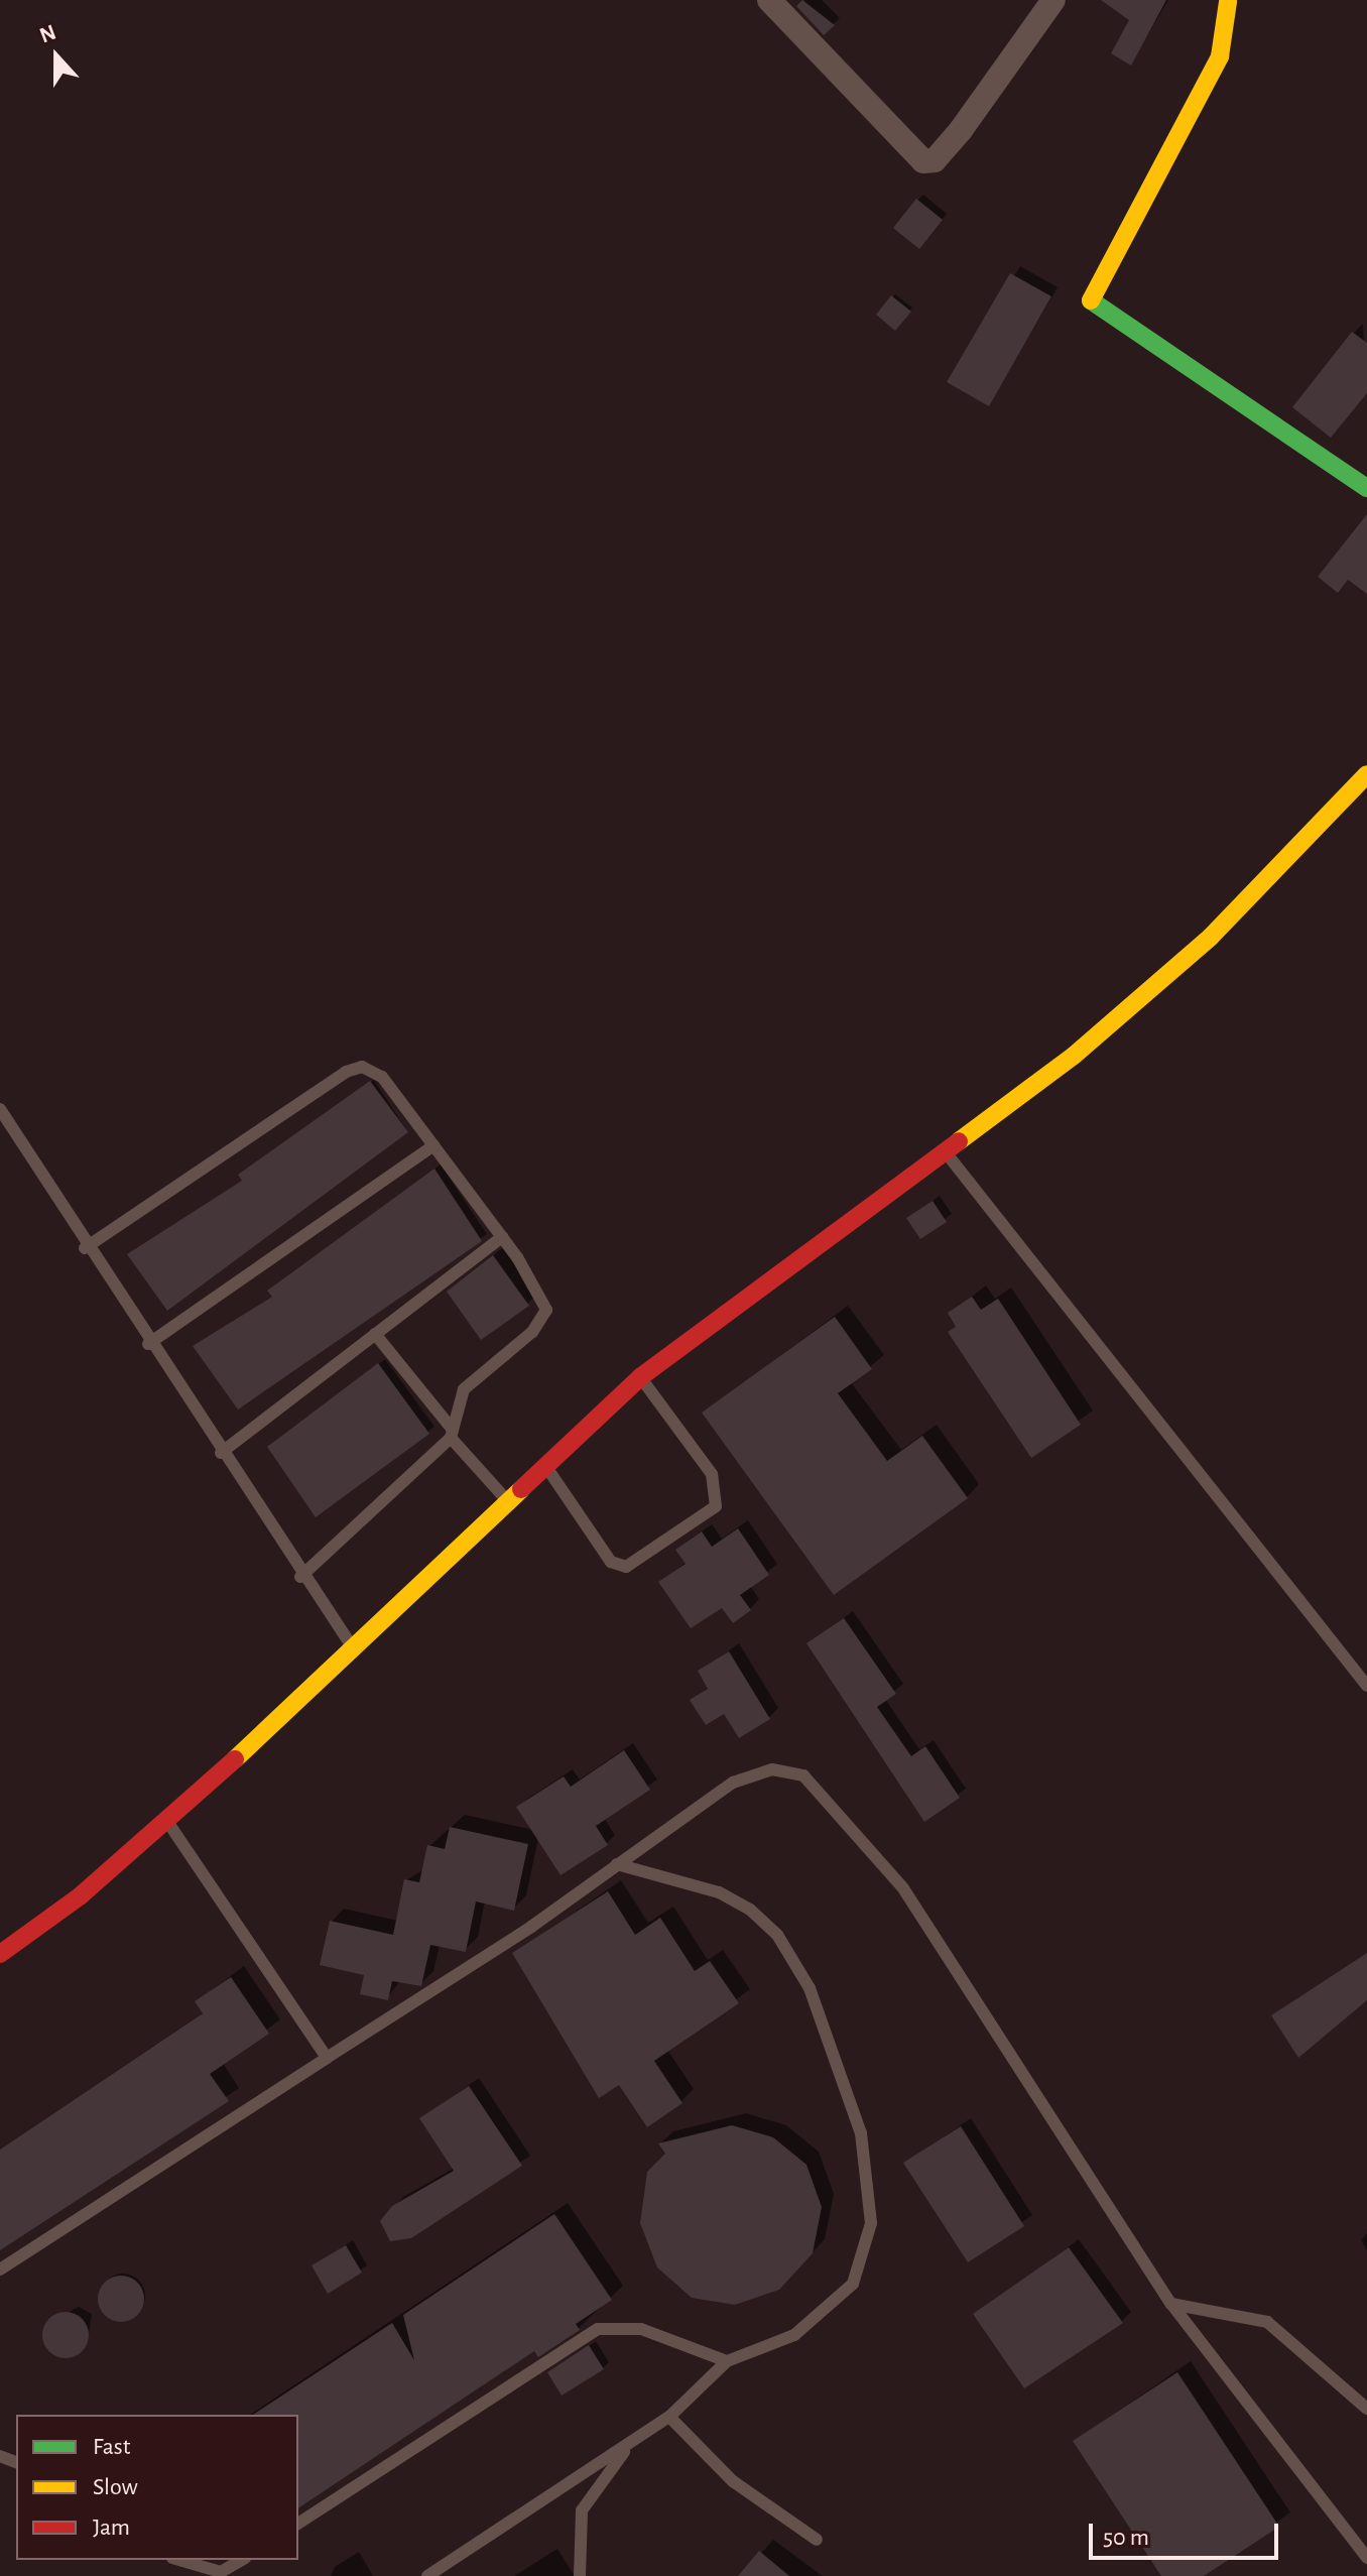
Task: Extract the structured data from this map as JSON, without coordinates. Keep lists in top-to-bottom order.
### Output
{
  "legend": ["Fast", "Slow", "Jam"],
  "scale_bar": "50 m",
  "north": "top"
}
